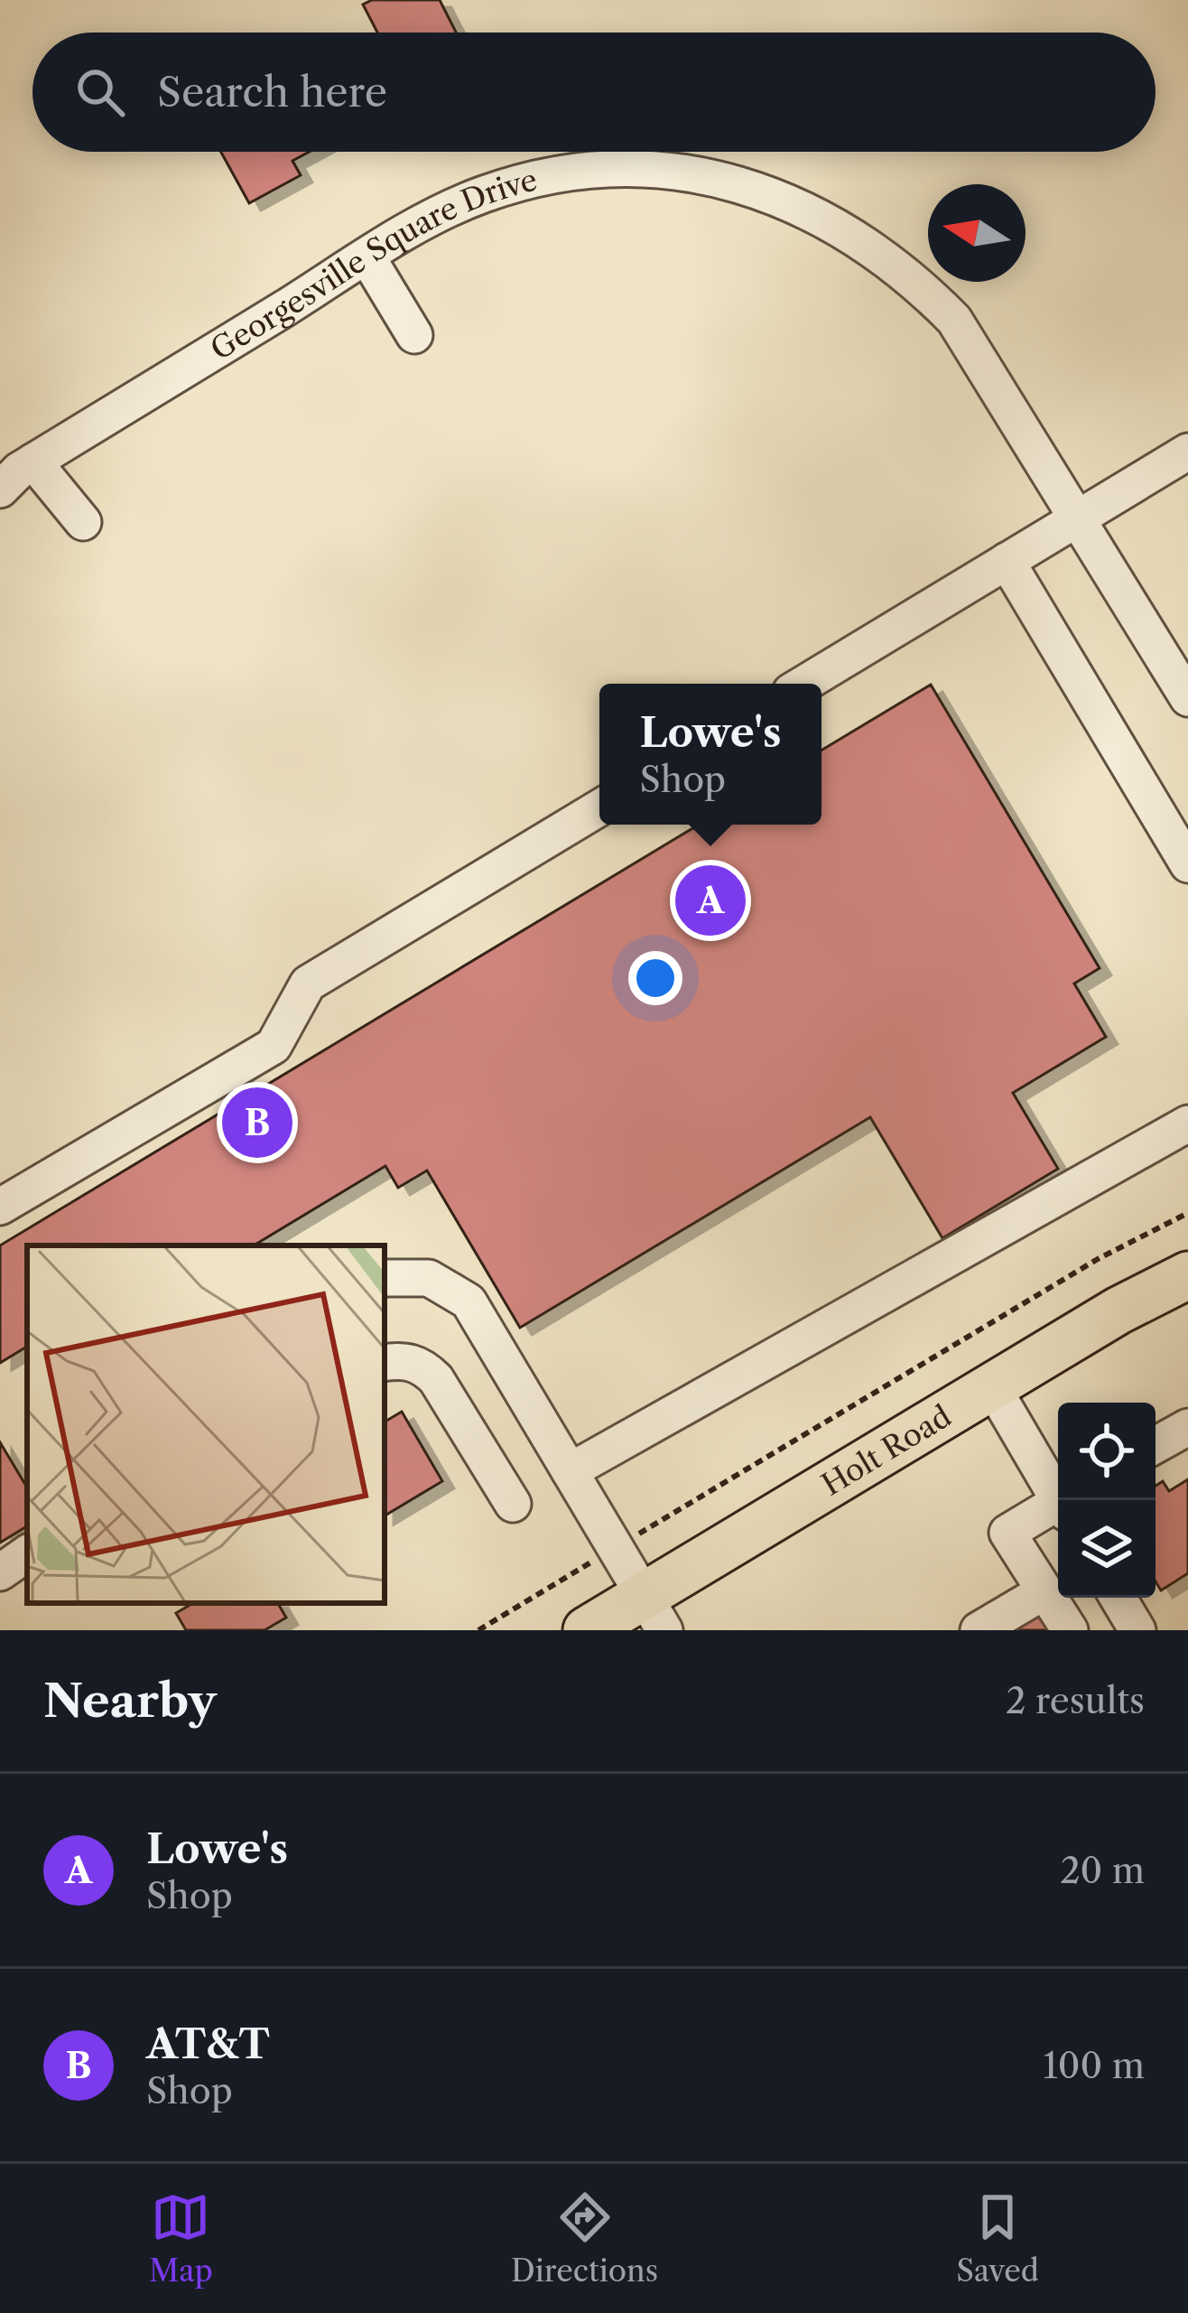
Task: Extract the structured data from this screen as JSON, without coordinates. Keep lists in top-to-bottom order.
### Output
{
  "streets": {
    "main road": ["Holt Road"],
    "street": ["Georgesville Square Drive"]
  },
  "north": "left",
  "page": {
    "search": "Search here",
    "popup": ["Lowe's", "Shop"],
    "pins": ["A", "B"],
    "heading": ["Nearby", "2 results"],
    "list": [
      {
        "mark": "A",
        "name": "Lowe's",
        "note": "Shop",
        "value": "20 m"
      },
      {
        "mark": "B",
        "name": "AT&T",
        "note": "Shop",
        "value": "100 m"
      }
    ],
    "nav": ["Map", "Directions", "Saved"]
  }
}
